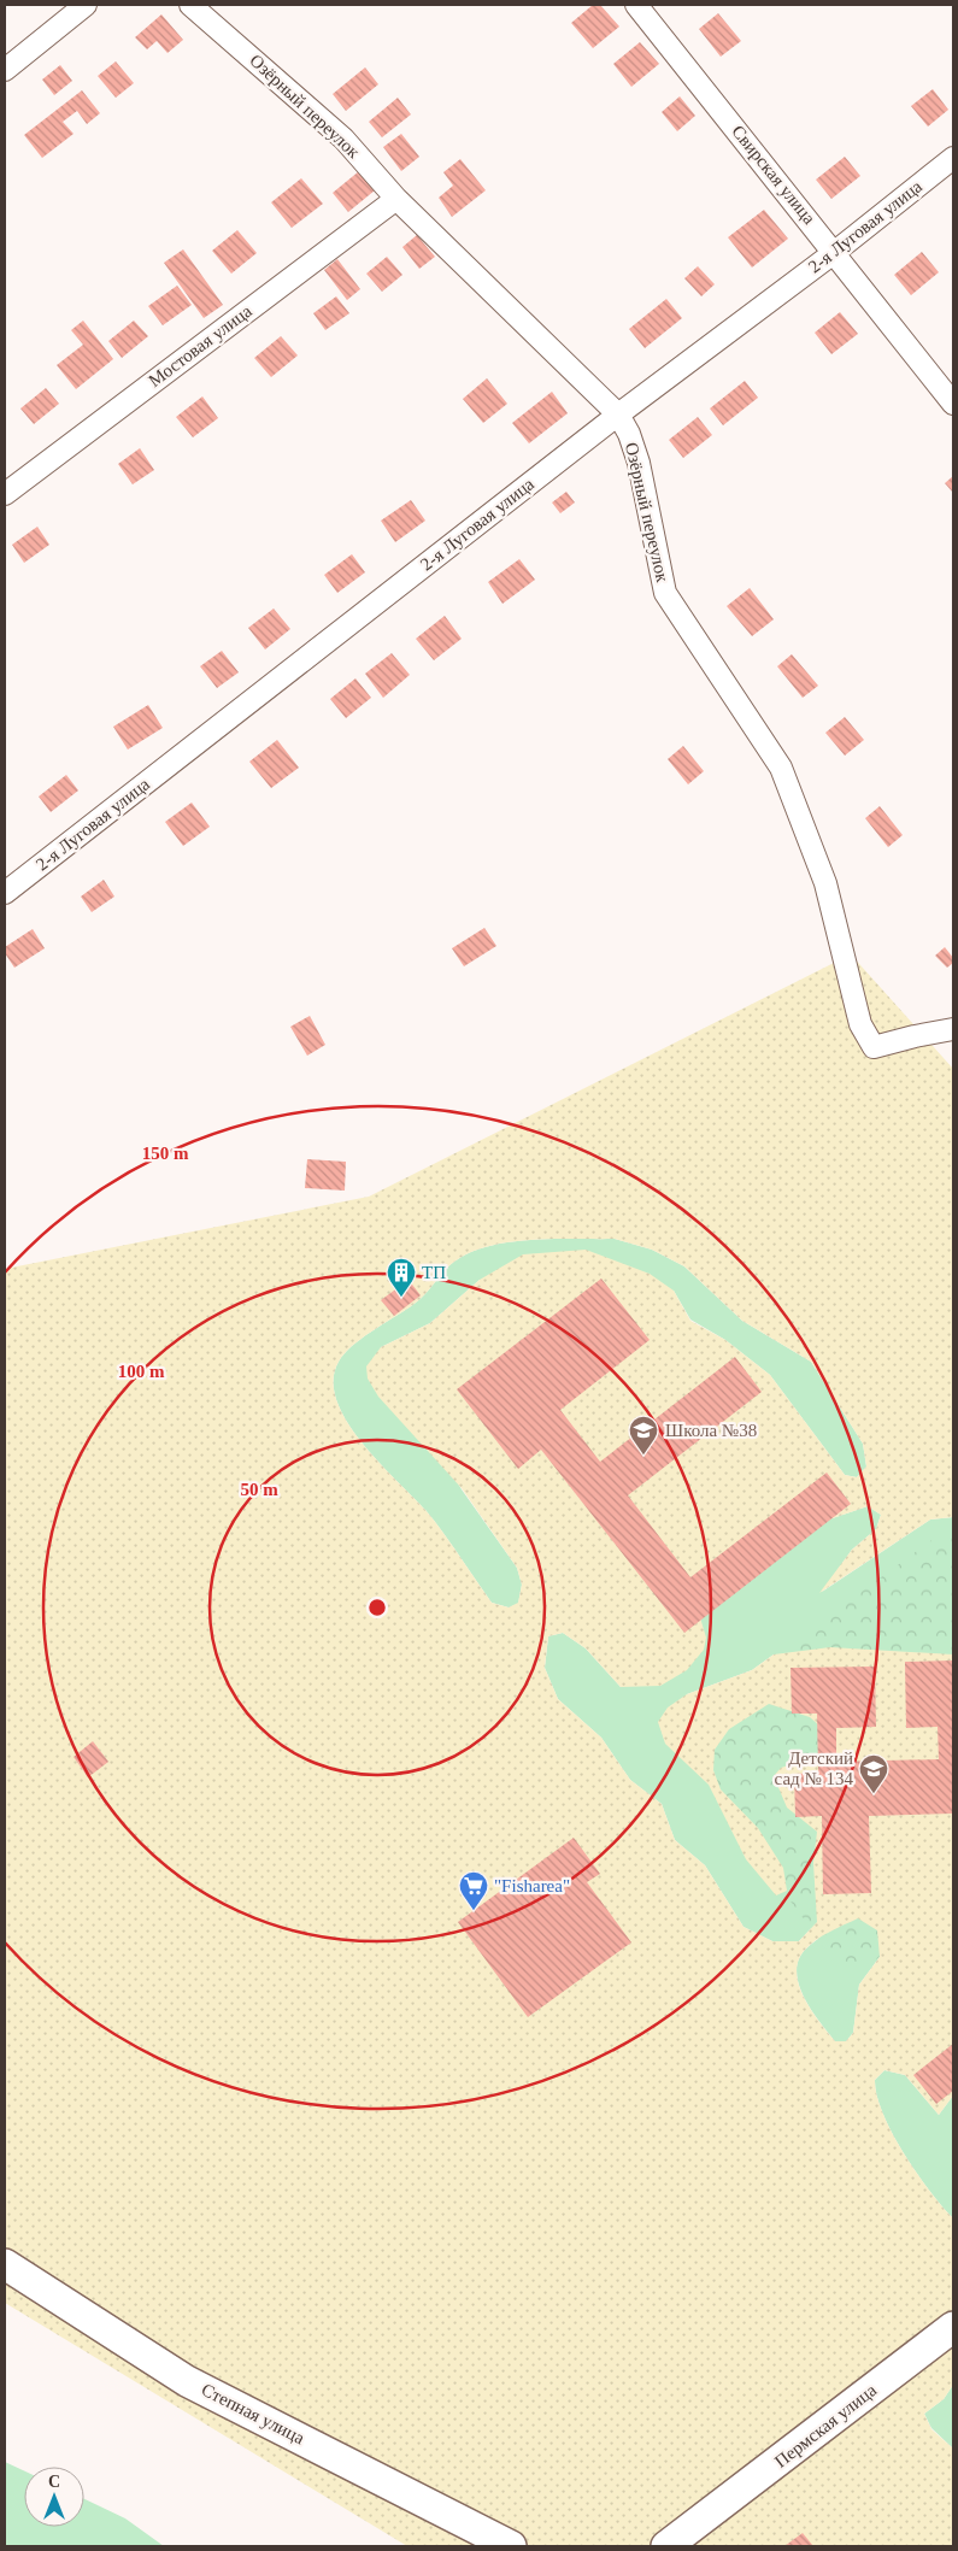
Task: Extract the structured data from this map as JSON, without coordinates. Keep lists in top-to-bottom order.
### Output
{
  "streets": {
    "street": [
      "Озёрный переулок",
      "Свирская улица",
      "2-я Луговая улица",
      "Мостовая улица",
      "Степная улица",
      "Пермская улица"
    ]
  },
  "crossings": [
    ["Озёрный переулок", "2-я Луговая улица"],
    ["Озёрный переулок", "Мостовая улица"],
    ["Свирская улица", "2-я Луговая улица"]
  ],
  "places": {
    "building": ["ТП"],
    "school or university": ["Школа №38", "Детский сад № 134"],
    "supermarket": ["\"Fisharea\""]
  },
  "north": "top",
  "rings": ["150 m", "100 m", "50 m"]
}
